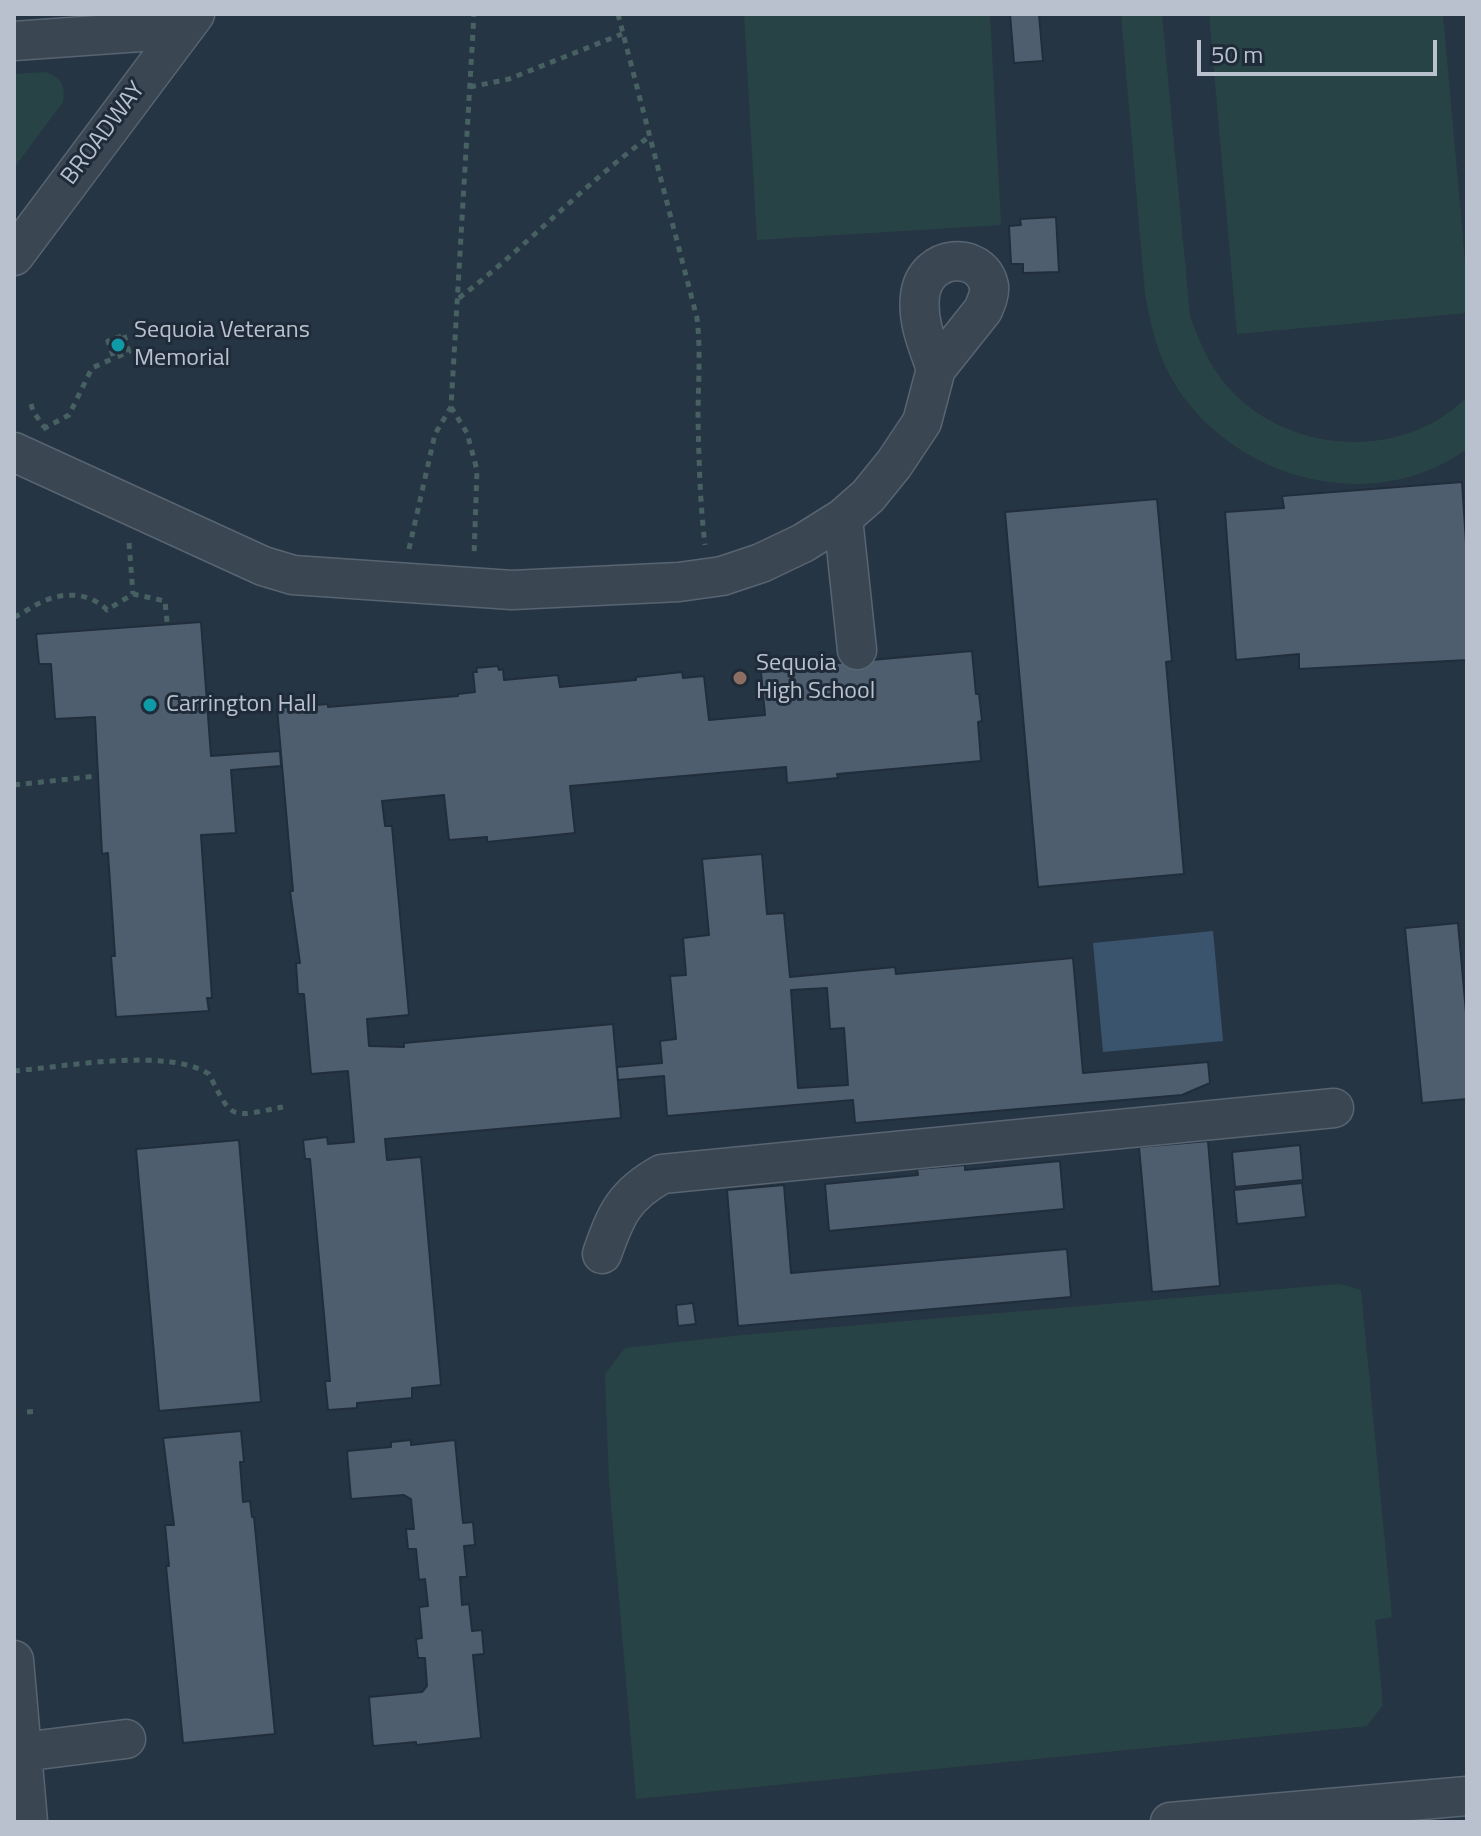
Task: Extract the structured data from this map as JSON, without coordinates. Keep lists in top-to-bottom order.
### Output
{
  "streets": {
    "street": ["BROADWAY"]
  },
  "places": ["Sequoia Veterans Memorial", "Sequoia High School", "Carrington Hall"],
  "scale_bar": "50 m"
}
